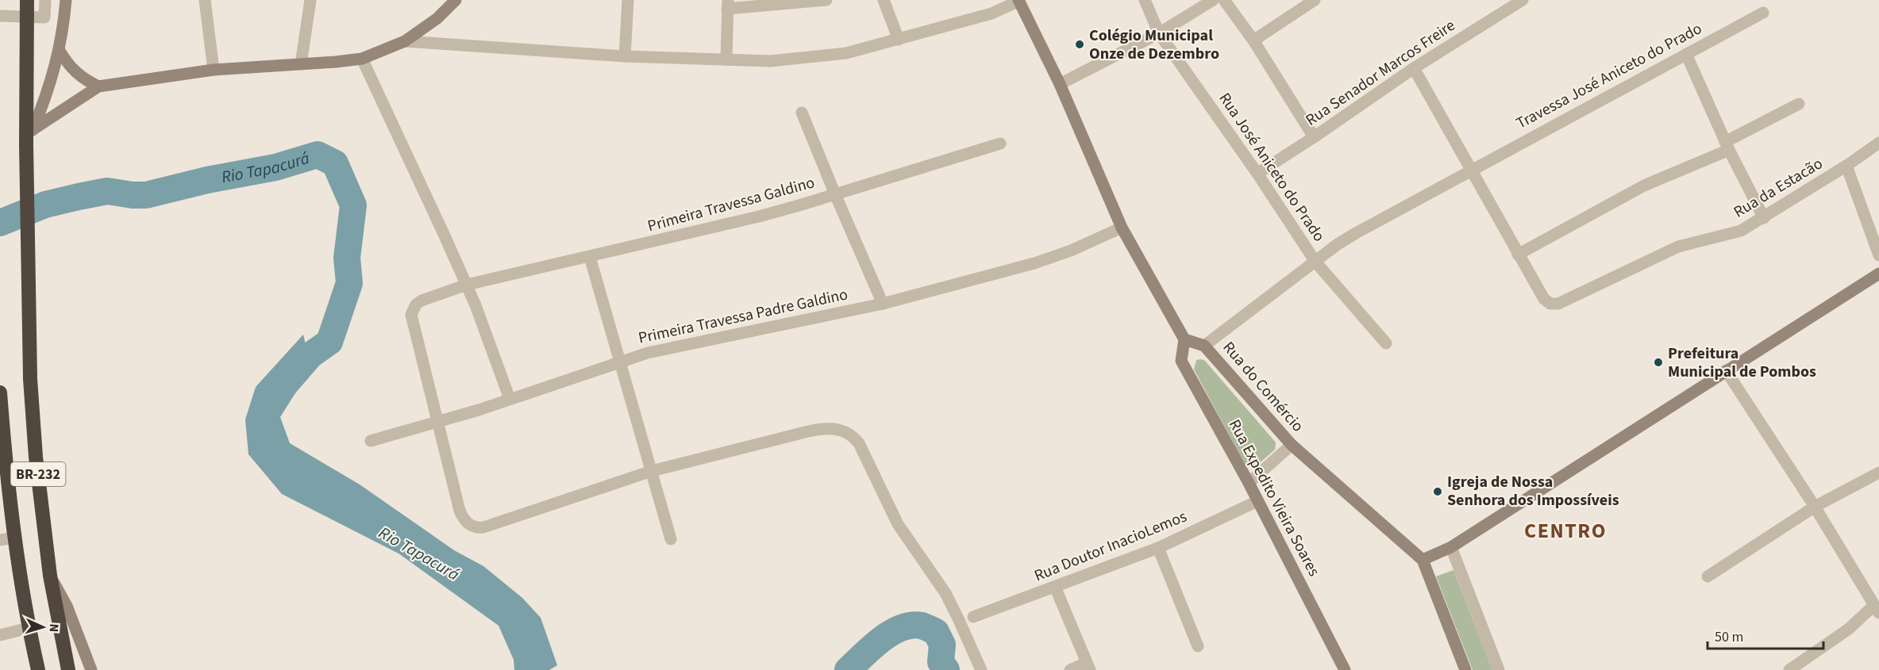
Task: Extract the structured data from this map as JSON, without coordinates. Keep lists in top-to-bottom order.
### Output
{
  "streets": {
    "highway": ["BR-232"],
    "main road": ["Rua do Comércio", "Rua Expedito Vieira Soares"],
    "street": [
      "Rua Senador Marcos Freire",
      "Travessa José Aniceto do Prado",
      "Rua José Aniceto do Prado",
      "Rua da Estacão",
      "Primeira Travessa Galdino",
      "Primeira Travessa Padre Galdino",
      "Rua Doutor InacioLemos"
    ]
  },
  "crossings": [
    ["Rua Senador Marcos Freire", "Rua José Aniceto do Prado"],
    ["Travessa José Aniceto do Prado", "Rua José Aniceto do Prado"],
    ["Travessa José Aniceto do Prado", "Rua do Comércio"],
    ["Primeira Travessa Galdino", "Primeira Travessa Padre Galdino"],
    ["Rua do Comércio", "Rua Expedito Vieira Soares"],
    ["Rua Expedito Vieira Soares", "Rua Doutor InacioLemos"]
  ],
  "districts": ["CENTRO"],
  "water": ["Rio Tapacurá"],
  "places": ["Colégio Municipal Onze de Dezembro", "Prefeitura Municipal de Pombos", "Igreja de Nossa Senhora dos Impossíveis"],
  "scale_bar": "50 m",
  "north": "right"
}
